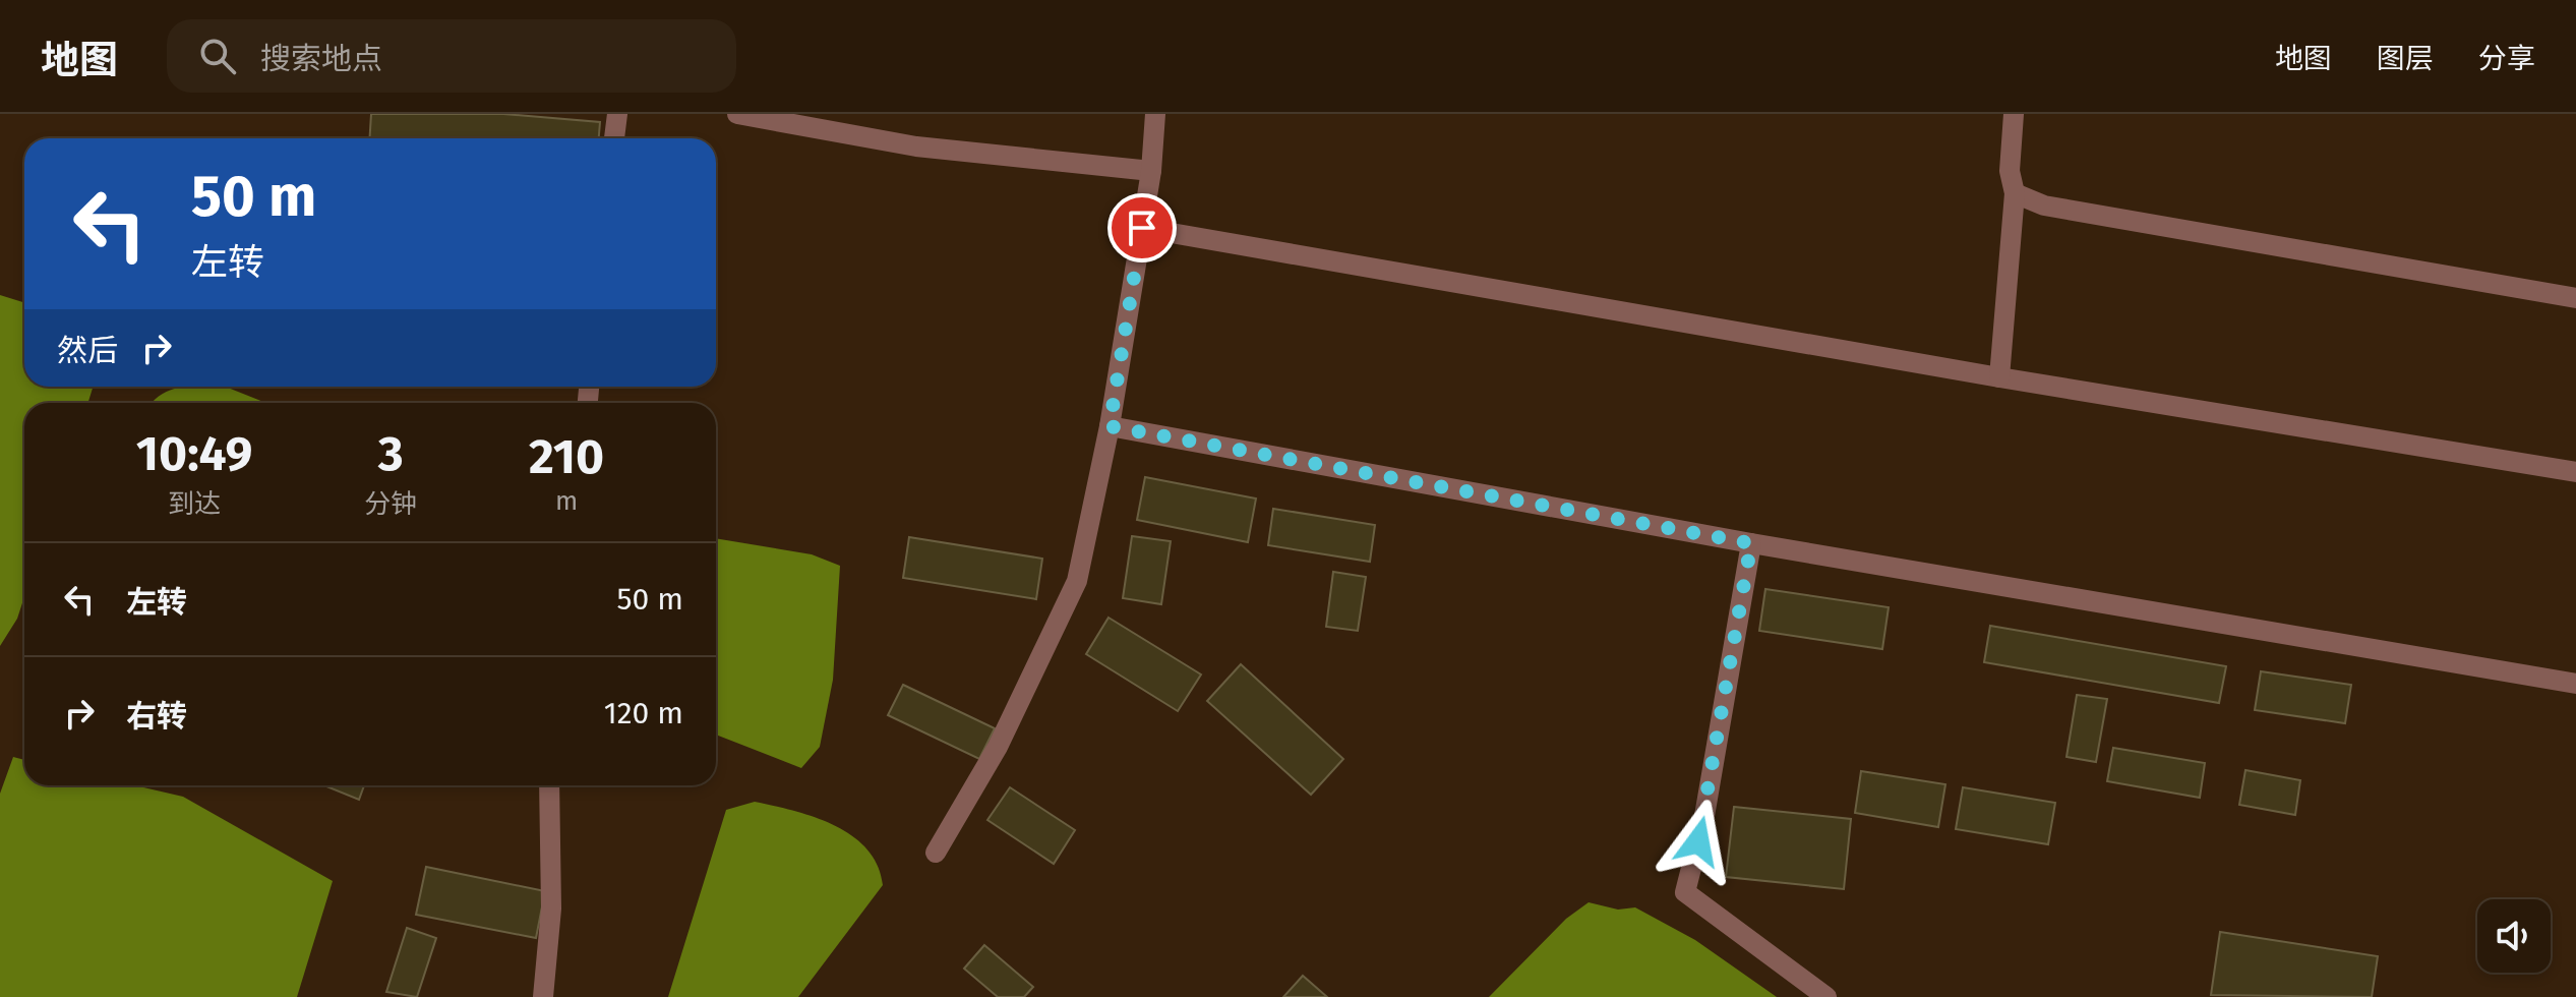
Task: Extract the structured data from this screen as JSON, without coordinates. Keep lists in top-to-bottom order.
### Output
{
  "page": {
    "header": "地图",
    "search": "搜索地点",
    "nav": ["地图", "图层", "分享"],
    "turn": ["50 m", "左转"],
    "then": "然后",
    "eta": [
      "10:49",
      "到达",
      "3",
      "分钟",
      "210",
      "m"
    ],
    "list": [
      {
        "name": "左转",
        "value": "50 m"
      },
      {
        "name": "右转",
        "value": "120 m"
      }
    ]
  }
}
